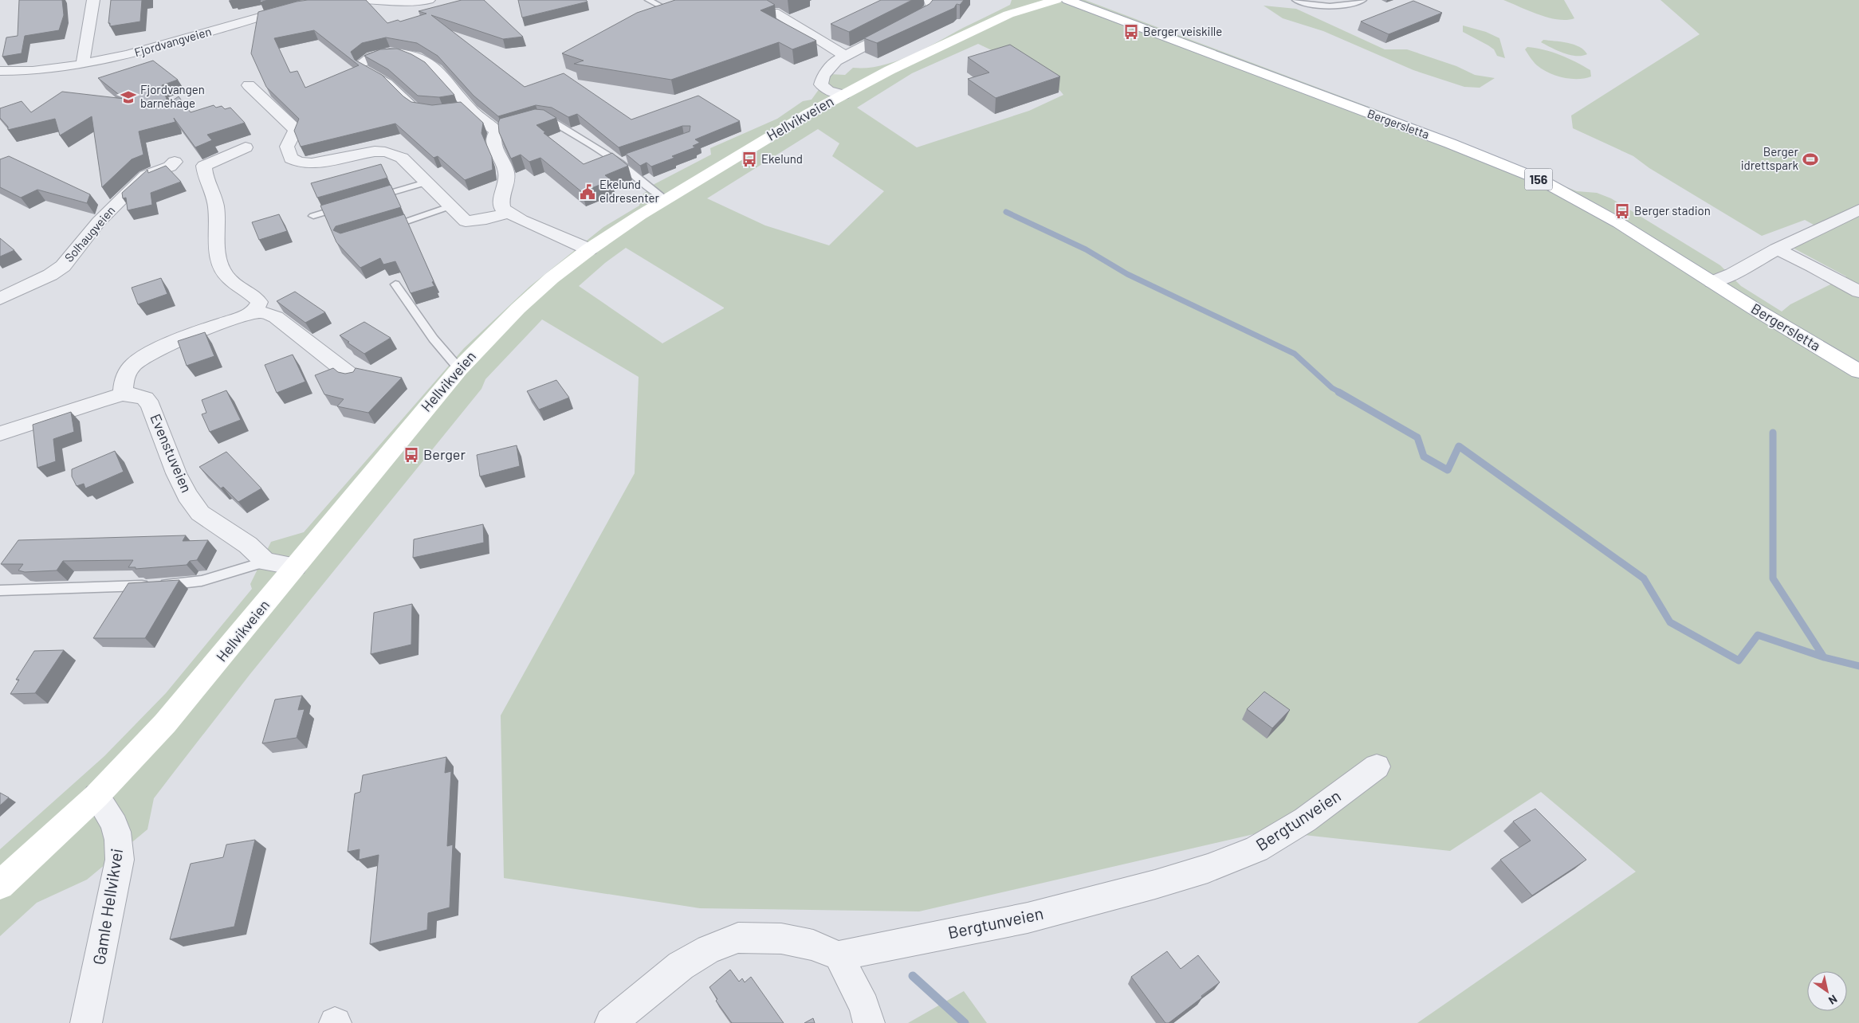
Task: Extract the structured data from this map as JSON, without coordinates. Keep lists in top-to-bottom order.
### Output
{
  "streets": {
    "main road": ["Hellvikveien", "Bergersletta", "156"],
    "street": [
      "Fjordvangveien",
      "Solhaugveien",
      "Evenstuveien",
      "Bergtunveien",
      "Gamle Hellvikvei"
    ]
  },
  "crossings": [
    ["Hellvikveien", "Gamle Hellvikvei"]
  ],
  "places": {
    "bus stop": [
      "Berger veiskille",
      "Ekelund",
      "Berger stadion",
      "Berger"
    ],
    "school or university": ["Fjordvangen barnehage"],
    "sports": ["Berger idrettspark"],
    "public building": ["Ekelund eldresenter"]
  },
  "north": "bottom right"
}
